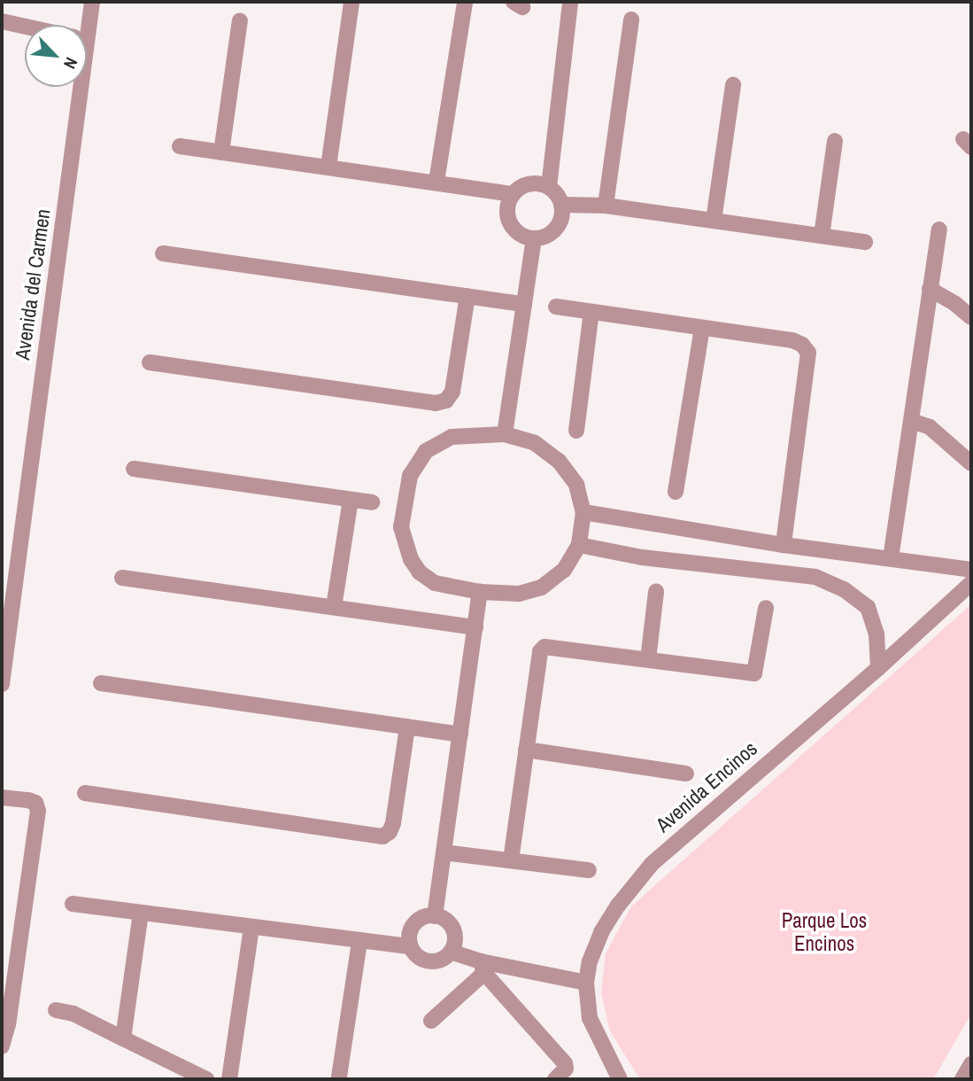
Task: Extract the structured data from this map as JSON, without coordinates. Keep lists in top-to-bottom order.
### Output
{
  "streets": {
    "street": ["Avenida del Carmen", "Avenida Encinos"]
  },
  "parks": ["Parque Los Encinos"],
  "north": "bottom right"
}
